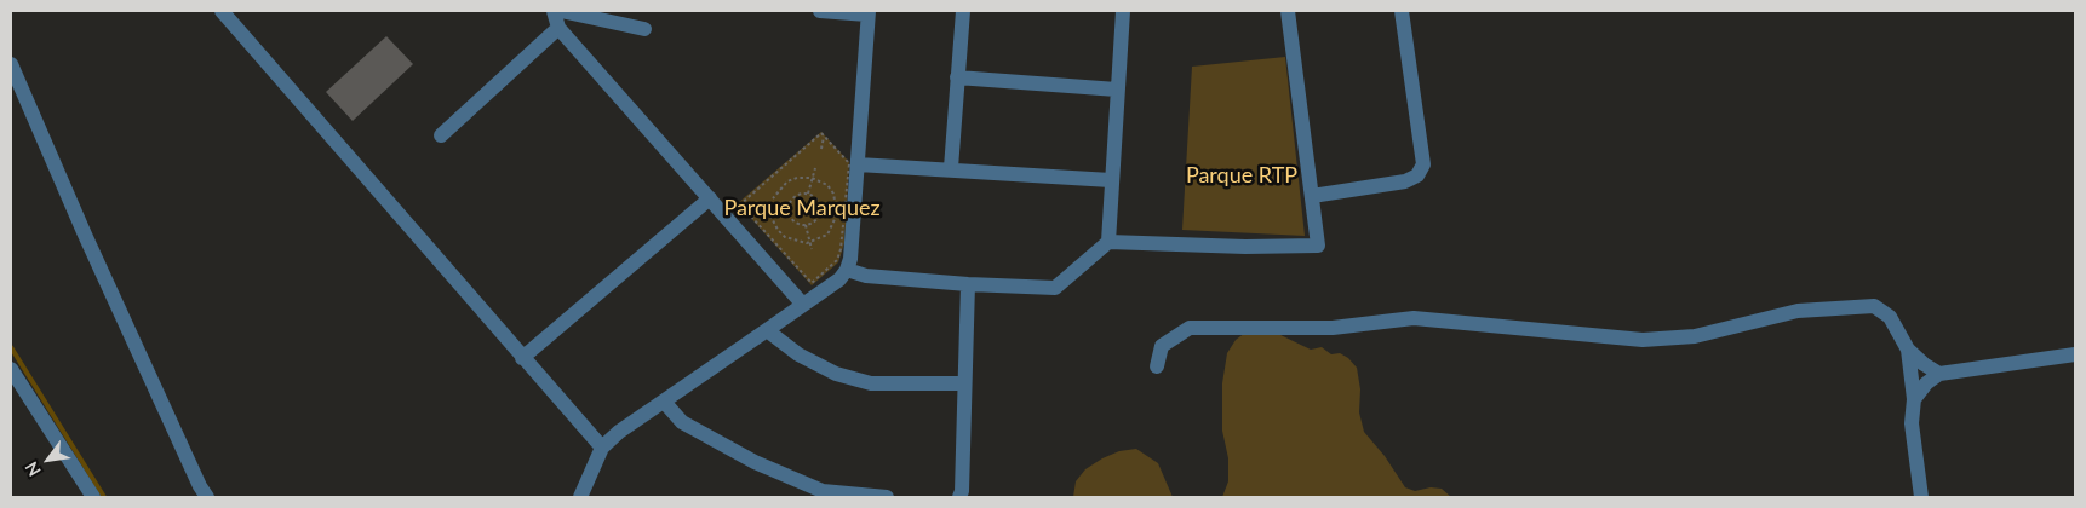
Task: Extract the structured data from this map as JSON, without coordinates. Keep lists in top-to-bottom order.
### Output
{
  "parks": ["Parque RTP", "Parque Marquez"],
  "north": "bottom left"
}
